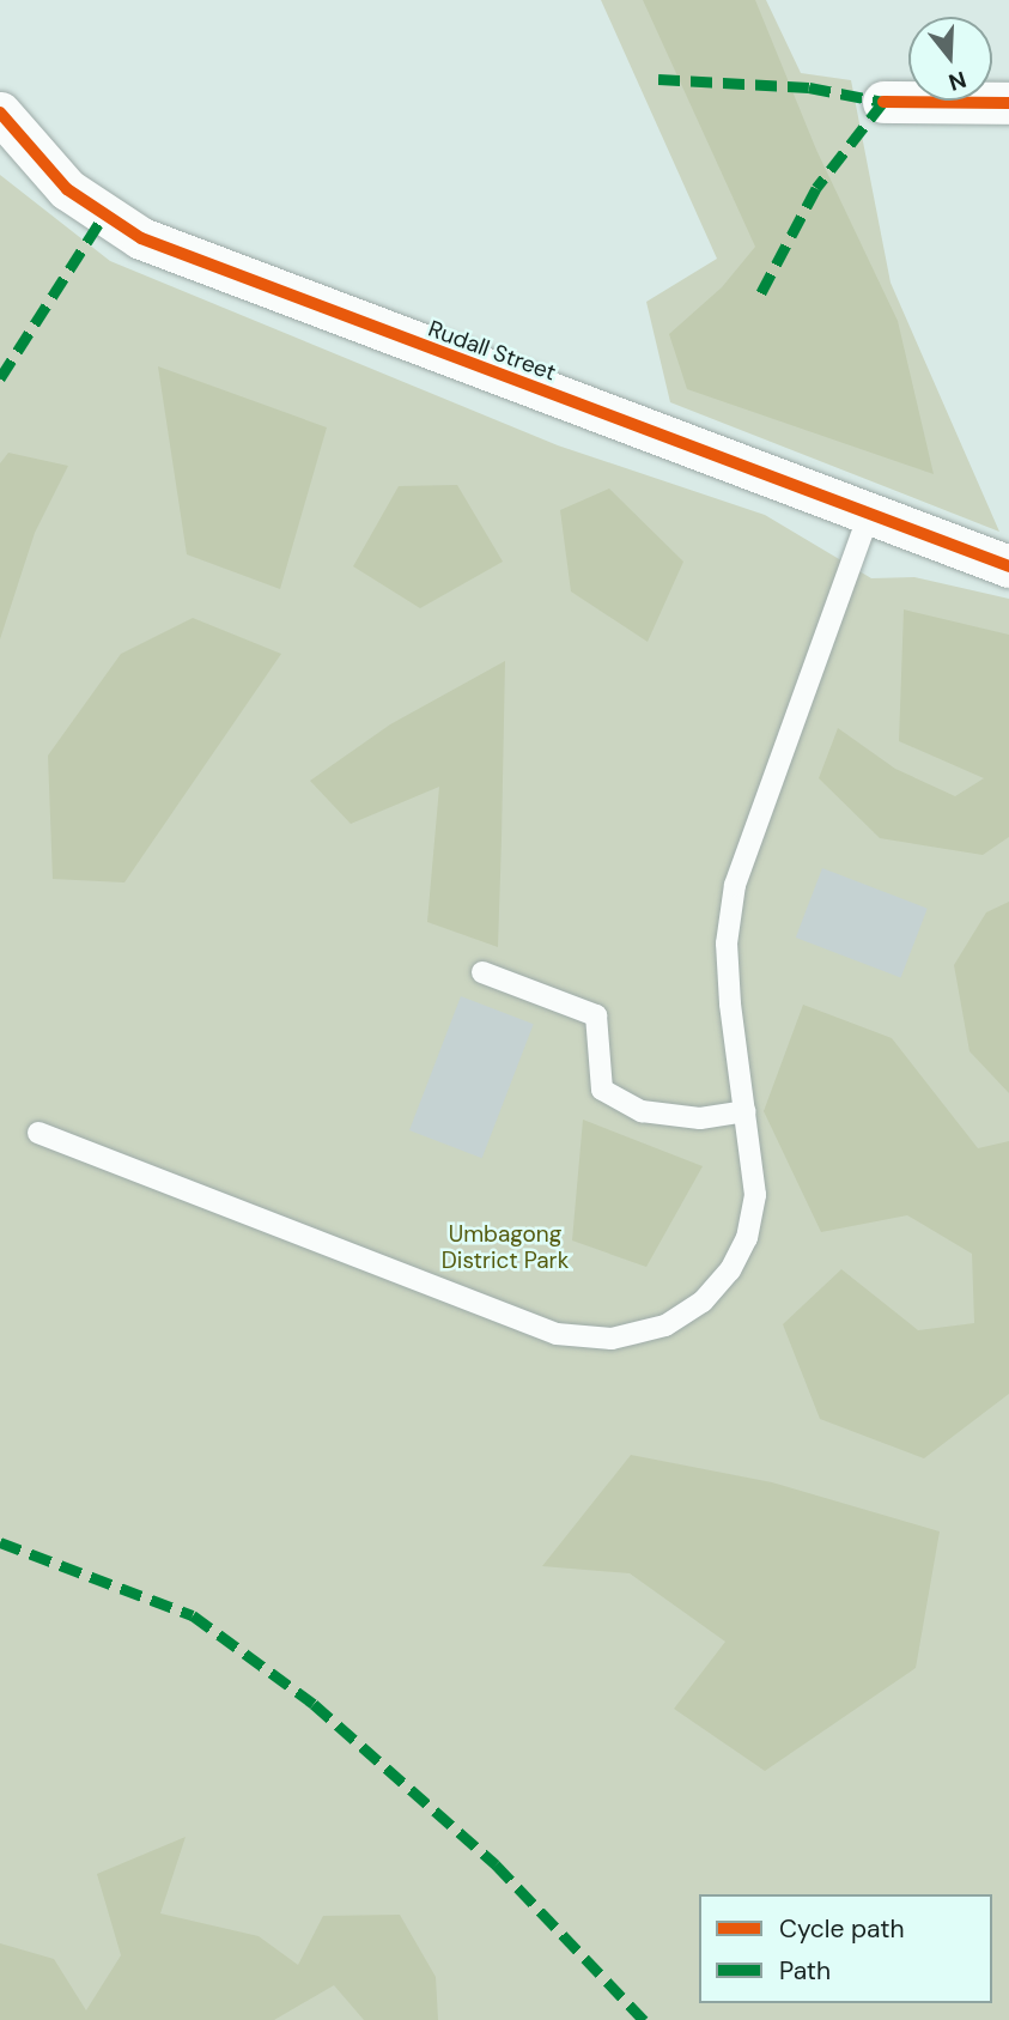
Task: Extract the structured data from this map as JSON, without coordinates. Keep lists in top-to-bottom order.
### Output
{
  "streets": {
    "street": ["Rudall Street"]
  },
  "parks": ["Umbagong District Park"],
  "legend": ["Cycle path", "Path"],
  "north": "bottom"
}
